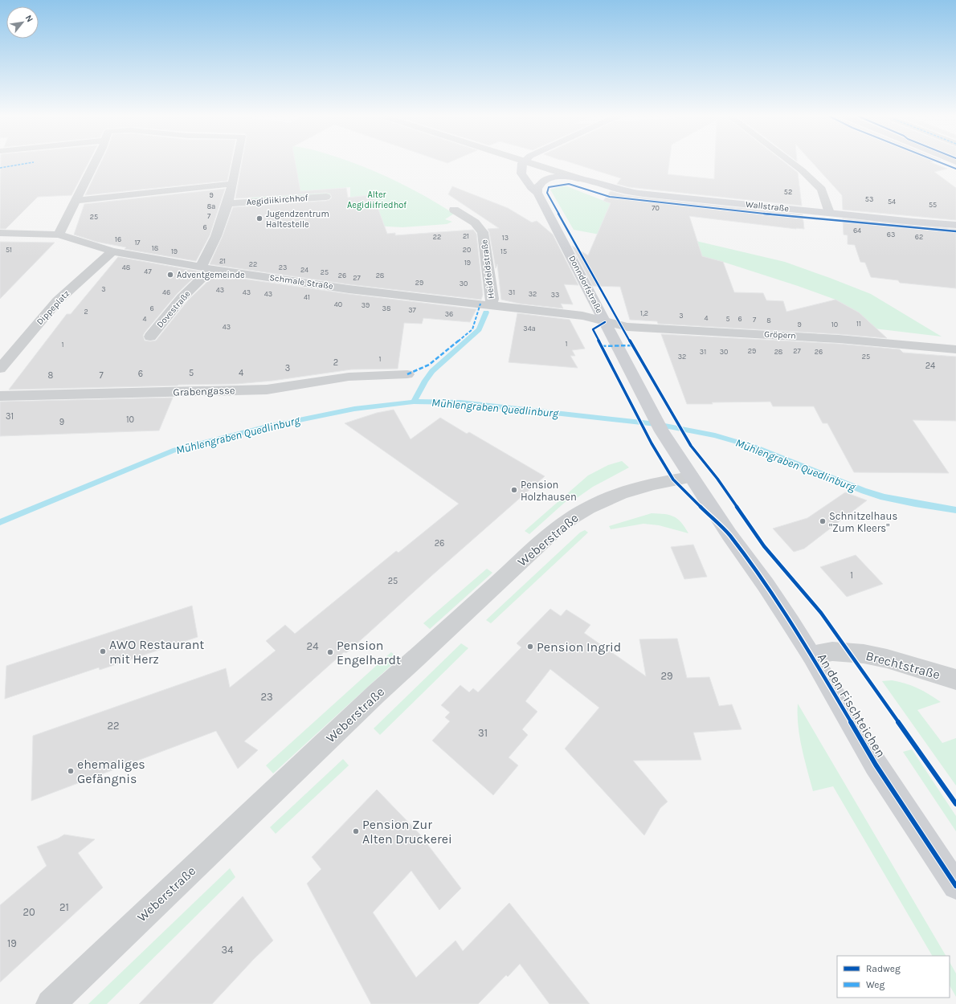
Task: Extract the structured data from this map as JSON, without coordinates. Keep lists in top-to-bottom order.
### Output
{
  "streets": {
    "main road": ["Wallstraße", "Donndorfstraße", "An den Fischteichen"],
    "street": [
      "Aegidiikirchhof",
      "Heidfeldstraße",
      "Schmale Straße",
      "Dippeplatz",
      "Dovestraße",
      "Gröpern",
      "Grabengasse",
      "Weberstraße",
      "Brechtstraße"
    ]
  },
  "crossings": [
    ["Wallstraße", "Donndorfstraße"],
    ["Heidfeldstraße", "Schmale Straße"],
    ["Schmale Straße", "Donndorfstraße"],
    ["Schmale Straße", "Dippeplatz"],
    ["Schmale Straße", "Dovestraße"],
    ["Schmale Straße", "Gröpern"],
    ["Donndorfstraße", "Gröpern"],
    ["Donndorfstraße", "Weberstraße"],
    ["Donndorfstraße", "An den Fischteichen"],
    ["Weberstraße", "An den Fischteichen"],
    ["Brechtstraße", "An den Fischteichen"]
  ],
  "water": ["Mühlengraben Quedlinburg"],
  "parks": ["Alter Aegidiifriedhof"],
  "places": [
    "Jugendzentrum Haltestelle",
    "Adventgemeinde",
    "Pension Holzhausen",
    "Schnitzelhaus \"Zum Kleers\"",
    "Pension Ingrid",
    "AWO Restaurant mit Herz",
    "Pension Engelhardt",
    "ehemaliges Gefängnis",
    "Pension Zur Alten Druckerei"
  ],
  "house_numbers": [
    "52",
    "9",
    "53",
    "54",
    "55",
    "8a",
    "70",
    "7",
    "25",
    "6",
    "64",
    "63",
    "21",
    "22",
    "62",
    "13",
    "16",
    "17",
    "18",
    "51",
    "20",
    "19",
    "15",
    "21",
    "19",
    "22",
    "48",
    "23",
    "24",
    "47",
    "25",
    "26",
    "28",
    "27",
    "29",
    "30",
    "3",
    "43",
    "46",
    "43",
    "31",
    "43",
    "32",
    "33",
    "41",
    "40",
    "39",
    "6",
    "38",
    "37",
    "2",
    "1,2",
    "36",
    "3",
    "4",
    "4",
    "5",
    "6",
    "7",
    "8",
    "11",
    "9",
    "10",
    "43",
    "34a",
    "1",
    "1",
    "29",
    "27",
    "31",
    "30",
    "28",
    "26",
    "32",
    "25",
    "1",
    "2",
    "24",
    "3",
    "5",
    "4",
    "6",
    "8",
    "7",
    "31",
    "10",
    "9",
    "26",
    "1",
    "25",
    "24",
    "29",
    "23",
    "22",
    "31",
    "21",
    "20",
    "19",
    "34"
  ],
  "legend": ["Radweg", "Weg"],
  "north": "top right"
}
